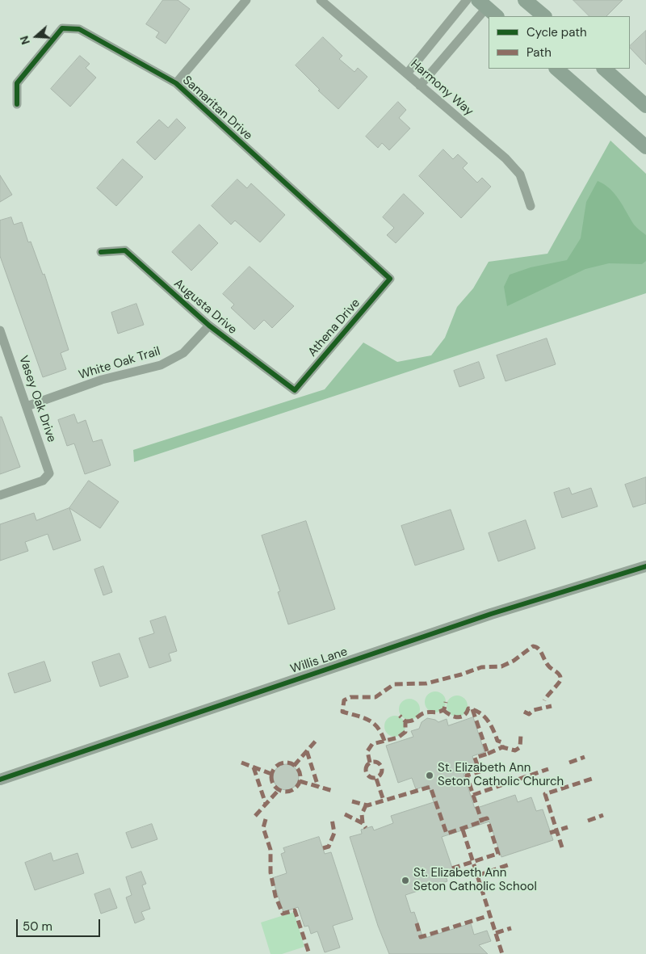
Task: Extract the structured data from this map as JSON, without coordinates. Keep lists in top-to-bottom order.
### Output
{
  "streets": {
    "street": [
      "Harmony Way",
      "Samaritan Drive",
      "Augusta Drive",
      "Athena Drive",
      "White Oak Trail",
      "Vasey Oak Drive",
      "Willis Lane"
    ]
  },
  "crossings": [
    ["Samaritan Drive", "Athena Drive"],
    ["Augusta Drive", "Athena Drive"],
    ["Augusta Drive", "White Oak Trail"],
    ["White Oak Trail", "Vasey Oak Drive"]
  ],
  "places": ["St. Elizabeth Ann Seton Catholic Church", "St. Elizabeth Ann Seton Catholic School"],
  "legend": ["Cycle path", "Path"],
  "scale_bar": "50 m",
  "north": "left"
}
